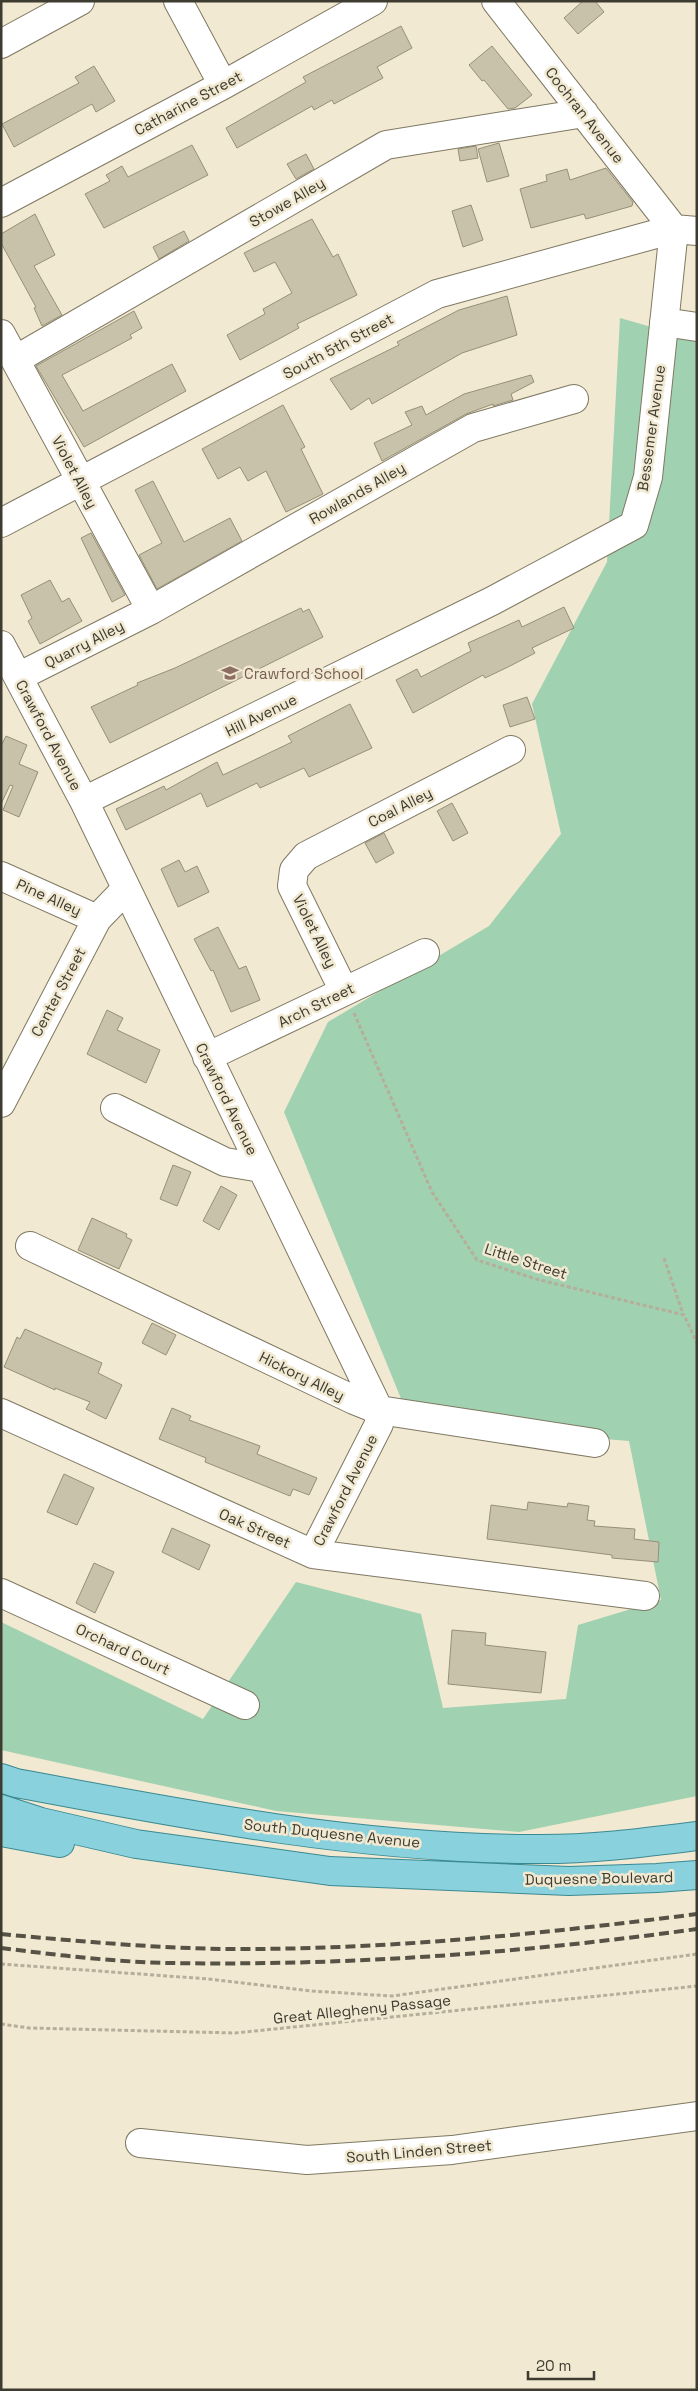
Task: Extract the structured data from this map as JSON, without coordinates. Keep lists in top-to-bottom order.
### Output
{
  "streets": {
    "main road": ["South Duquesne Avenue", "Duquesne Boulevard"],
    "street": [
      "Catharine Street",
      "Cochran Avenue",
      "Stowe Alley",
      "South 5th Street",
      "Bessemer Avenue",
      "Violet Alley",
      "Rowlands Alley",
      "Quarry Alley",
      "Hill Avenue",
      "Crawford Avenue",
      "Coal Alley",
      "Pine Alley",
      "Center Street",
      "Arch Street",
      "Hickory Alley",
      "Oak Street",
      "Orchard Court",
      "South Linden Street"
    ],
    "path": ["Little Street", "Great Allegheny Passage"]
  },
  "crossings": [
    ["Cochran Avenue", "Stowe Alley"],
    ["Cochran Avenue", "South 5th Street"],
    ["Cochran Avenue", "Bessemer Avenue"],
    ["Stowe Alley", "Violet Alley"],
    ["South 5th Street", "Bessemer Avenue"],
    ["South 5th Street", "Violet Alley"],
    ["Bessemer Avenue", "Hill Avenue"],
    ["Violet Alley", "Rowlands Alley"],
    ["Violet Alley", "Quarry Alley"],
    ["Violet Alley", "Coal Alley"],
    ["Violet Alley", "Arch Street"],
    ["Violet Alley", "Little Street"],
    ["Rowlands Alley", "Quarry Alley"],
    ["Quarry Alley", "Crawford Avenue"],
    ["Hill Avenue", "Crawford Avenue"],
    ["Crawford Avenue", "Center Street"],
    ["Crawford Avenue", "Arch Street"],
    ["Crawford Avenue", "Hickory Alley"],
    ["Crawford Avenue", "Oak Street"],
    ["Pine Alley", "Center Street"],
    ["Arch Street", "Little Street"]
  ],
  "places": {
    "school or university": ["Crawford School"]
  },
  "scale_bar": "20 m"
}
